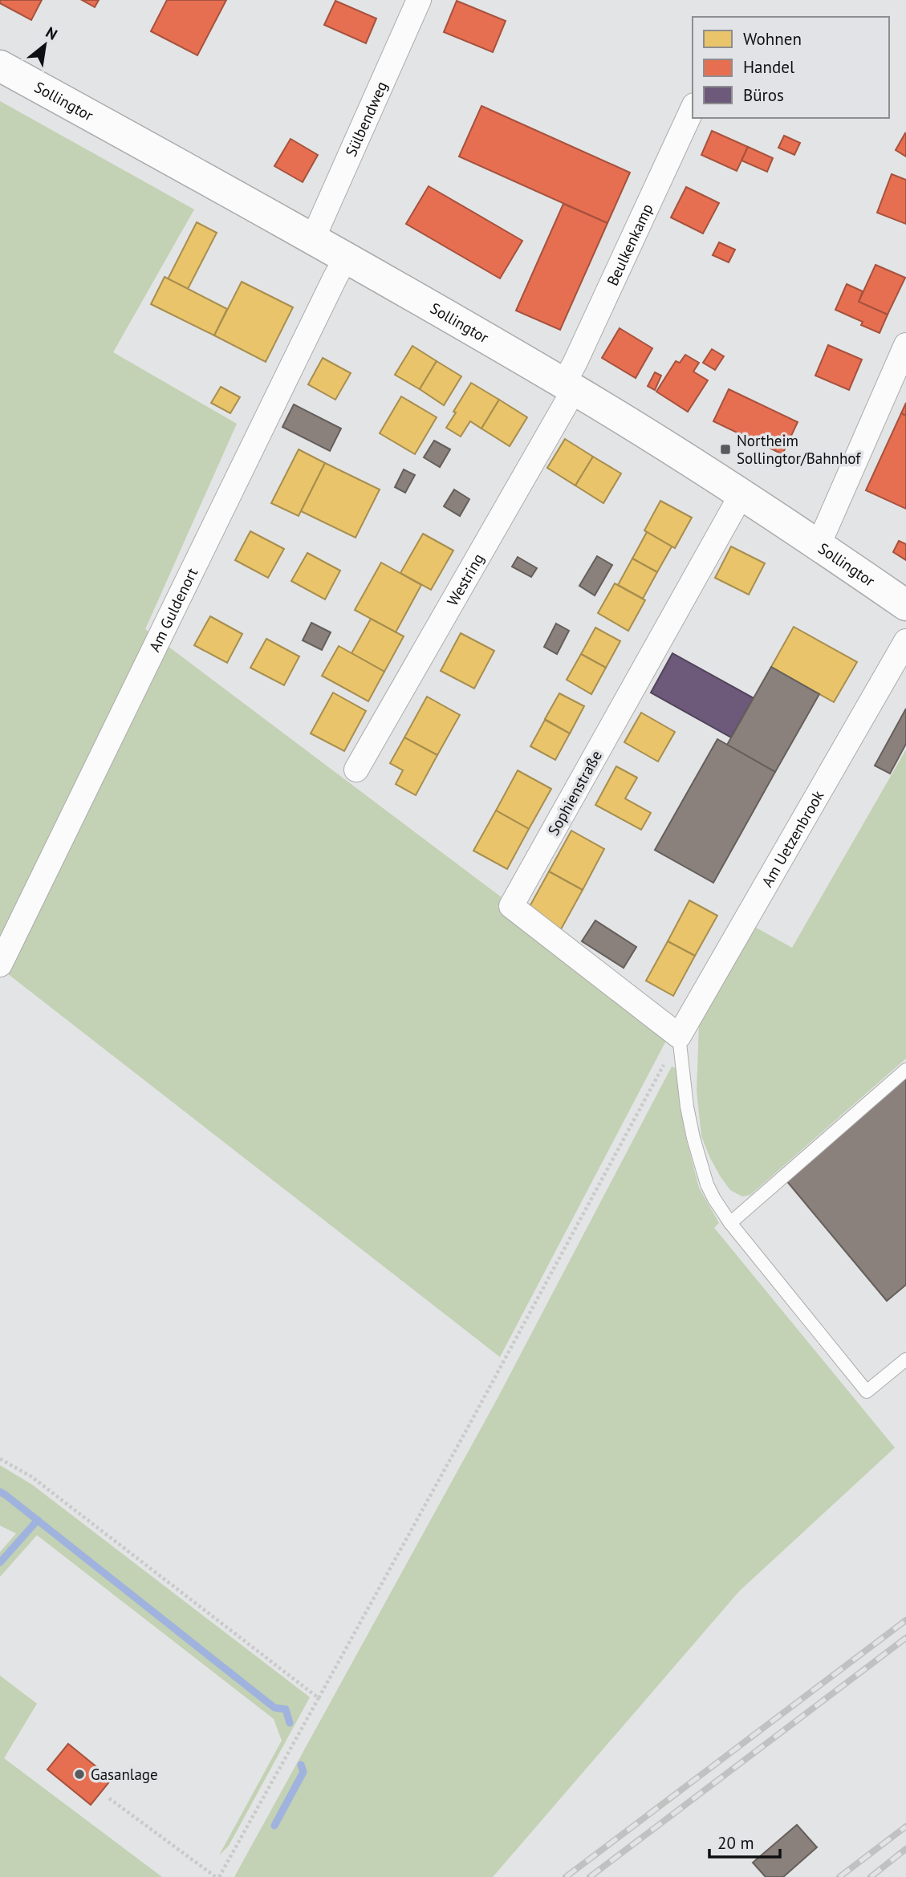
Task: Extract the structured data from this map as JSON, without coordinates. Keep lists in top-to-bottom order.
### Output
{
  "streets": {
    "main road": ["Sollingtor"],
    "street": [
      "Sülbendweg",
      "Beulkenkamp",
      "Westring",
      "Am Guldenort",
      "Sophienstraße",
      "Am Uetzenbrook"
    ]
  },
  "crossings": [
    ["Sollingtor", "Sülbendweg"],
    ["Sollingtor", "Beulkenkamp"],
    ["Sollingtor", "Westring"],
    ["Sollingtor", "Am Guldenort"],
    ["Sollingtor", "Sophienstraße"],
    ["Beulkenkamp", "Westring"],
    ["Sophienstraße", "Am Uetzenbrook"]
  ],
  "places": {
    "transit": ["Northeim Sollingtor/Bahnhof"],
    "other": ["Gasanlage"]
  },
  "legend": ["Wohnen", "Handel", "Büros"],
  "scale_bar": "20 m",
  "north": "top right"
}
